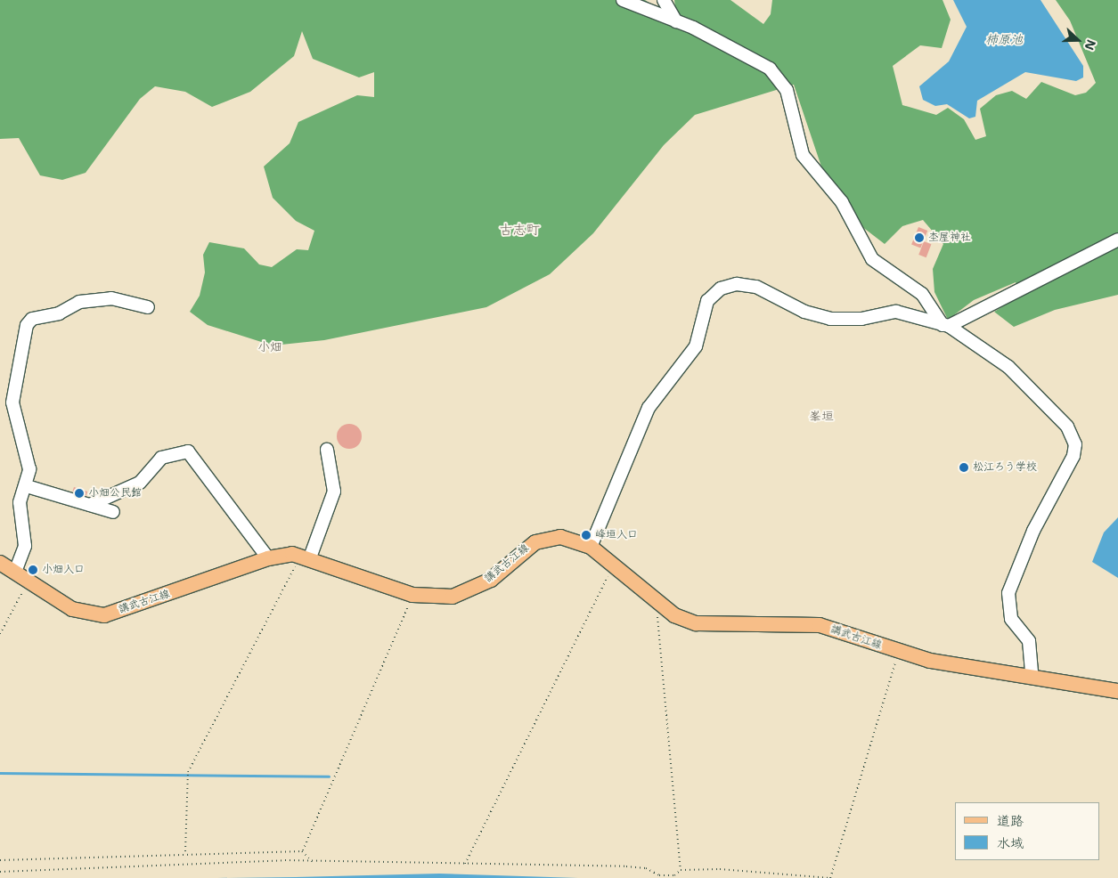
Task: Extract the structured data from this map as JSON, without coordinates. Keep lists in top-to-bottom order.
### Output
{
  "streets": {
    "main road": ["講武古江線"]
  },
  "districts": ["古志町", "小畑", "峯垣"],
  "water": ["柿原池"],
  "places": [
    "杢屋神社",
    "松江ろう学校",
    "小畑公民館",
    "峰垣入口",
    "小畑入口"
  ],
  "legend": ["道路", "水域"],
  "north": "right"
}
